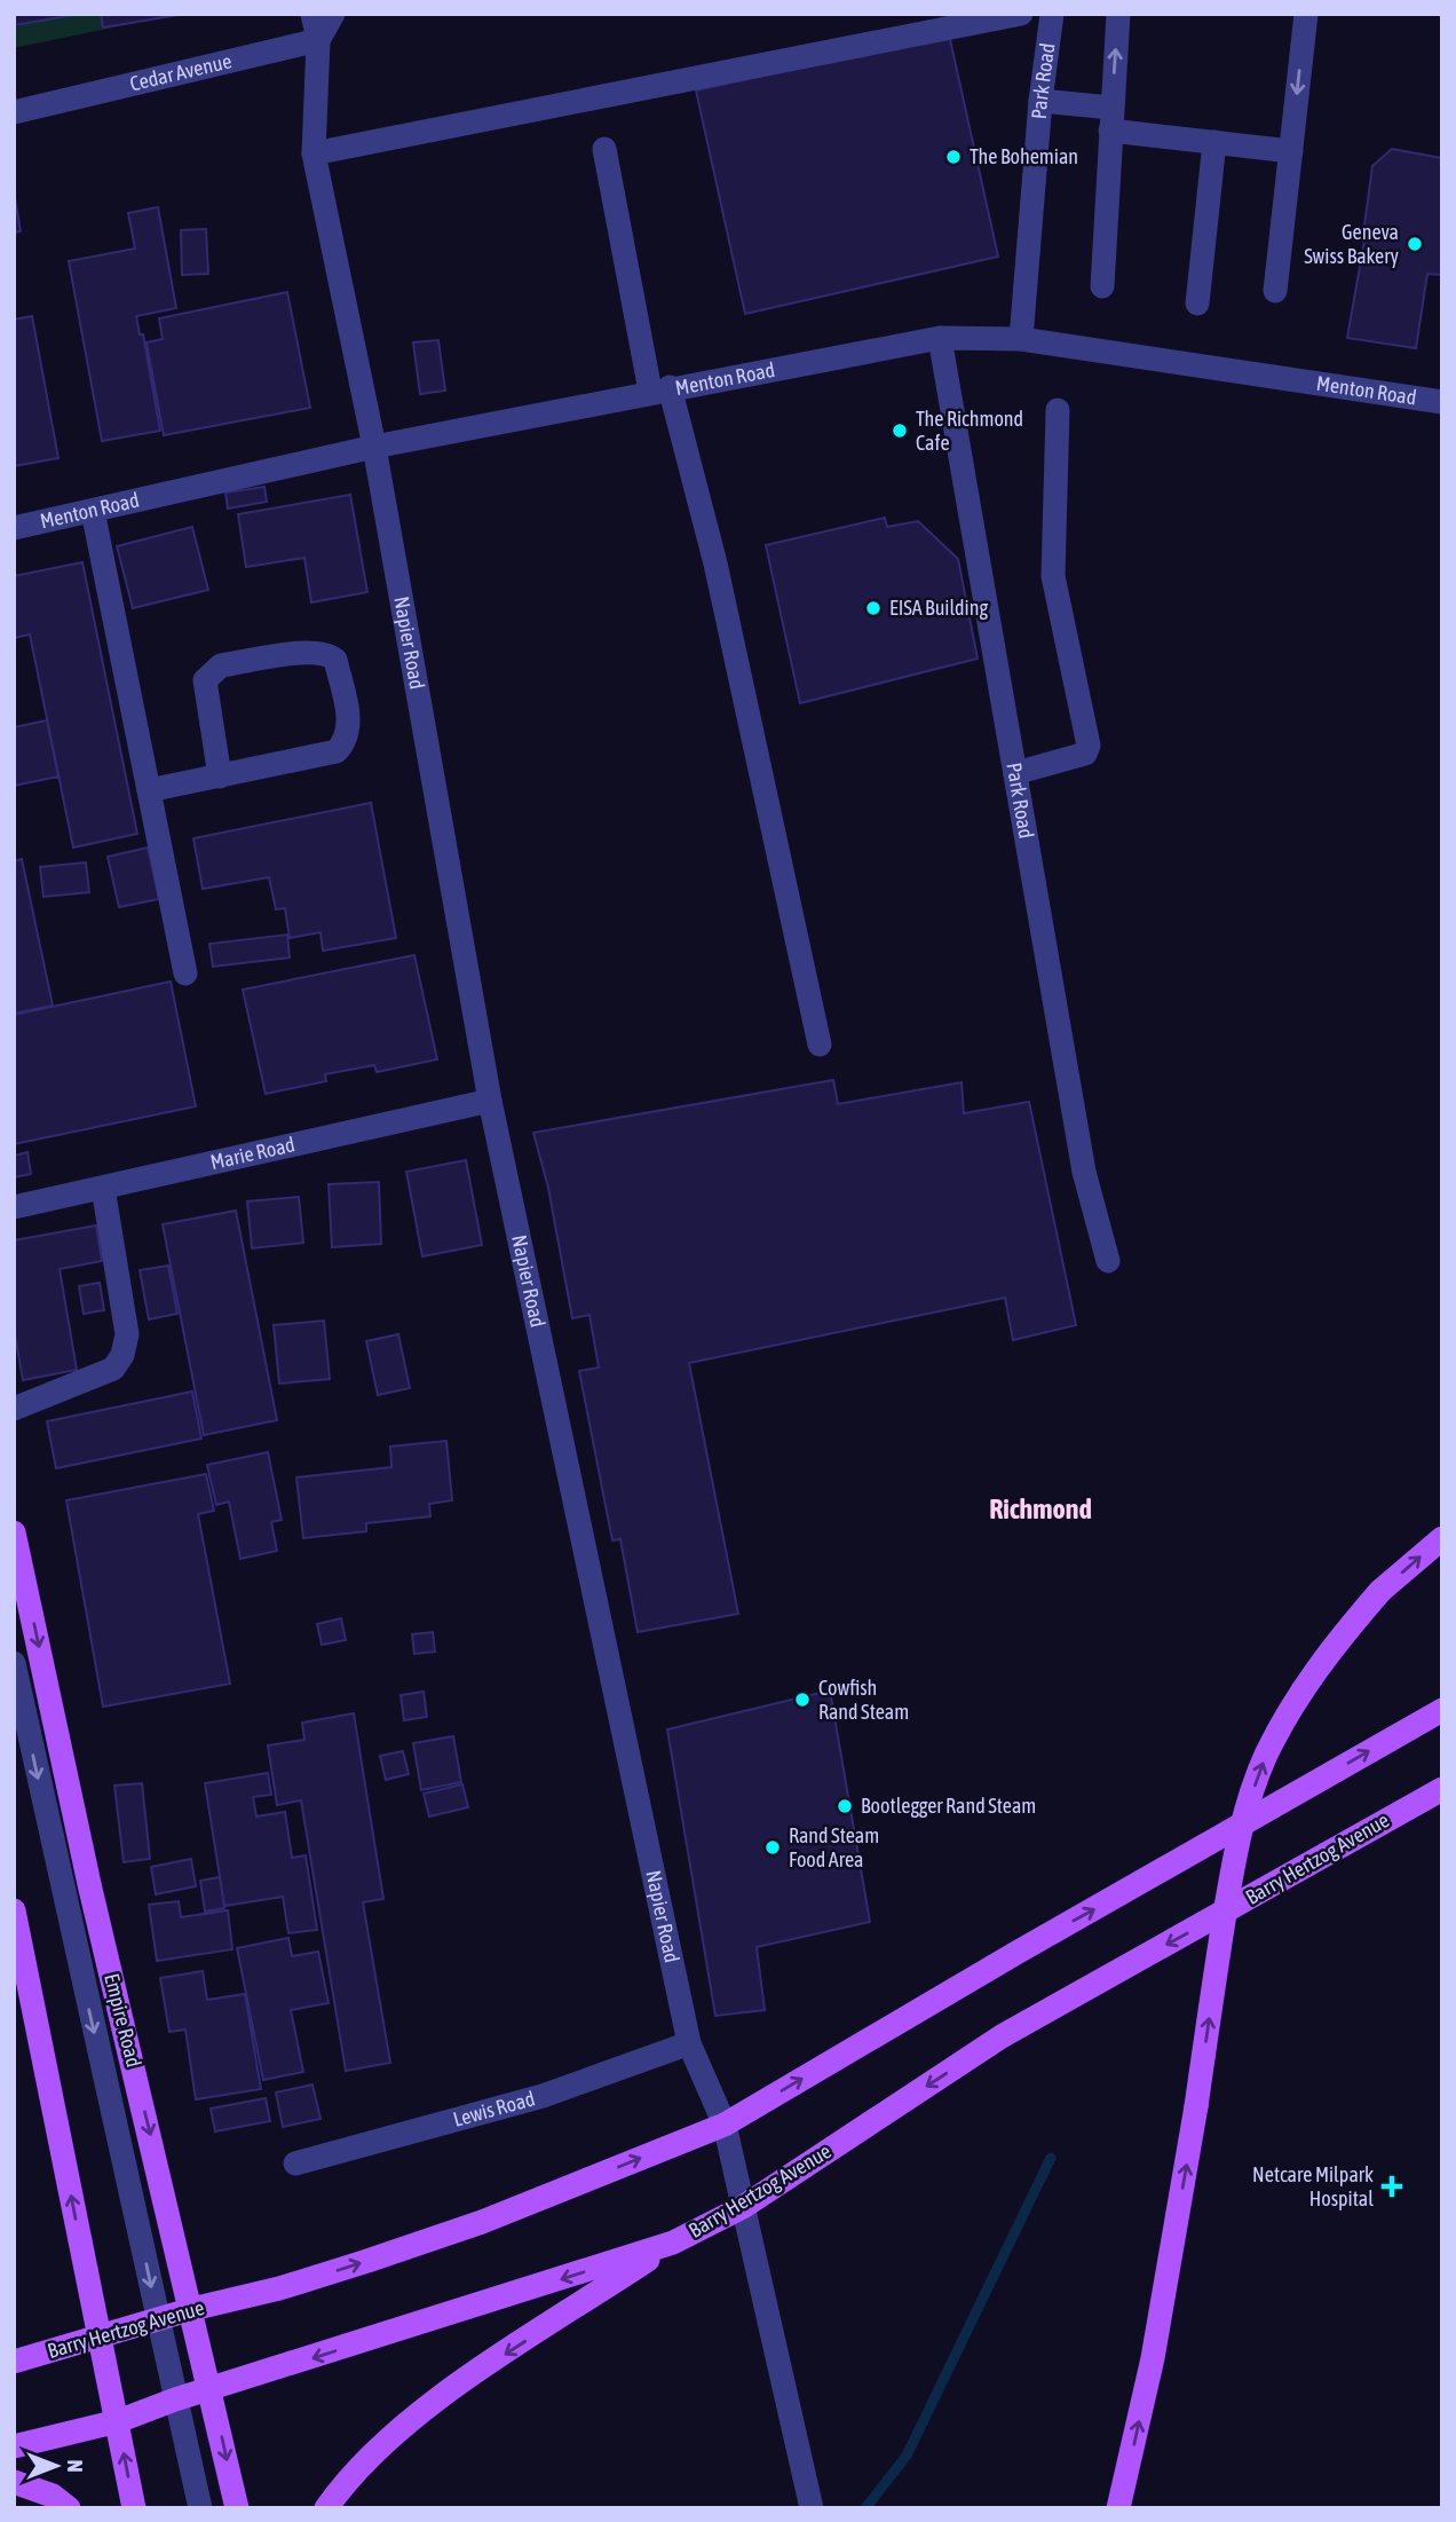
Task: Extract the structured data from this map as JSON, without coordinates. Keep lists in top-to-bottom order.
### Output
{
  "streets": {
    "main road": ["Barry Hertzog Avenue", "Empire Road"],
    "street": [
      "Cedar Avenue",
      "Park Road",
      "Menton Road",
      "Napier Road",
      "Marie Road",
      "Lewis Road"
    ]
  },
  "crossings": [
    ["Cedar Avenue", "Napier Road"],
    ["Park Road", "Menton Road"],
    ["Menton Road", "Napier Road"],
    ["Napier Road", "Marie Road"],
    ["Napier Road", "Barry Hertzog Avenue"],
    ["Napier Road", "Lewis Road"],
    ["Barry Hertzog Avenue", "Empire Road"]
  ],
  "districts": ["Richmond"],
  "places": {
    "other": [
      "The Bohemian",
      "Geneva Swiss Bakery",
      "The Richmond Cafe",
      "EISA Building",
      "Cowfish Rand Steam",
      "Bootlegger Rand Steam",
      "Rand Steam Food Area"
    ],
    "health": ["Netcare Milpark Hospital"]
  },
  "north": "right"
}
